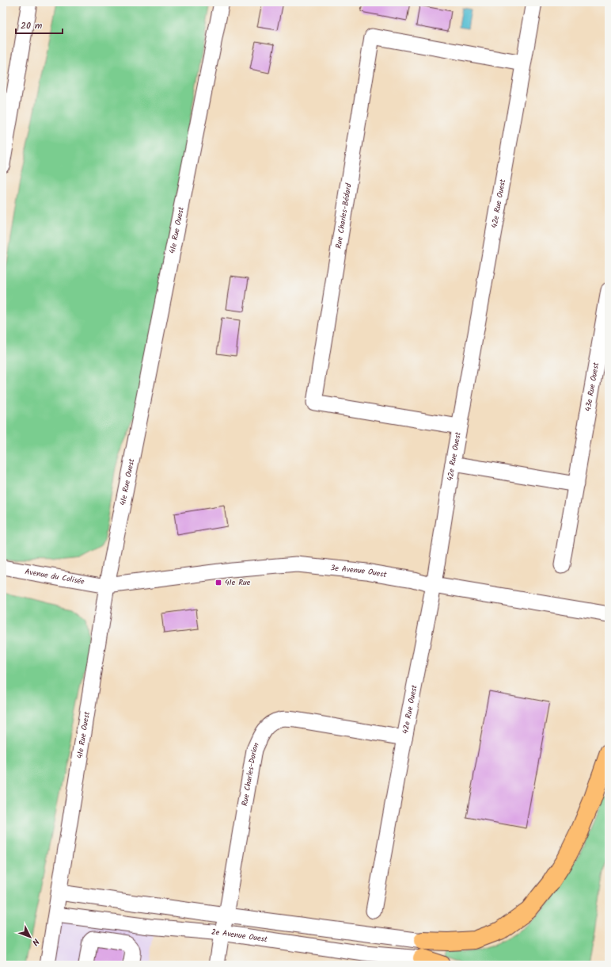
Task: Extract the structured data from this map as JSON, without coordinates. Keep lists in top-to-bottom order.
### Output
{
  "streets": {
    "street": [
      "42e Rue Ouest",
      "Rue Charles-Bédard",
      "41e Rue Ouest",
      "43e Rue Ouest",
      "3e Avenue Ouest",
      "Avenue du Colisée",
      "Rue Charles-Dorion",
      "2e Avenue Ouest"
    ]
  },
  "crossings": [
    ["42e Rue Ouest", "Rue Charles-Bédard"],
    ["42e Rue Ouest", "3e Avenue Ouest"],
    ["42e Rue Ouest", "Rue Charles-Dorion"],
    ["41e Rue Ouest", "3e Avenue Ouest"],
    ["41e Rue Ouest", "Avenue du Colisée"],
    ["41e Rue Ouest", "2e Avenue Ouest"],
    ["3e Avenue Ouest", "Avenue du Colisée"],
    ["Rue Charles-Dorion", "2e Avenue Ouest"]
  ],
  "places": {
    "transit": ["41e Rue"]
  },
  "scale_bar": "20 m",
  "north": "bottom right"
}
